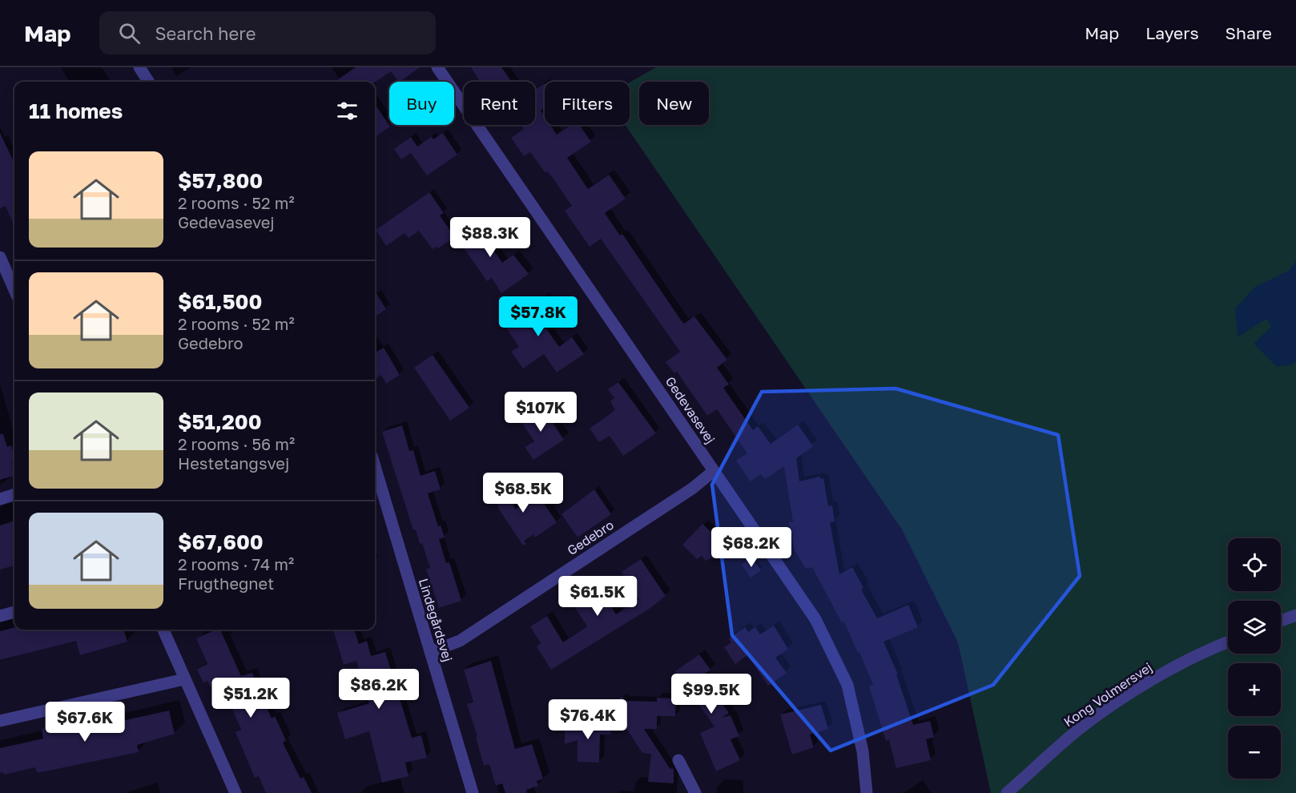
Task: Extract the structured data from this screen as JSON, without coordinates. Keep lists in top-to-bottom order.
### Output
{
  "streets": {
    "street": [
      "Gedevasevej",
      "Gedebro",
      "Lindegårdsvej",
      "Kong Volmersvej"
    ]
  },
  "crossings": [
    ["Gedevasevej", "Gedebro"],
    ["Gedebro", "Lindegårdsvej"]
  ],
  "page": {
    "header": "Map",
    "search": "Search here",
    "nav": ["Map", "Layers", "Share"],
    "chip": [
      "Buy",
      "Rent",
      "Filters",
      "New"
    ],
    "heading": "11 homes",
    "list": [
      {
        "name": "$57,800",
        "note": "2 rooms · 52 m² · Gedevasevej"
      },
      {
        "name": "$61,500",
        "note": "2 rooms · 52 m² · Gedebro"
      },
      {
        "name": "$51,200",
        "note": "2 rooms · 56 m² · Hestetangsvej"
      },
      {
        "name": "$67,600",
        "note": "2 rooms · 74 m² · Frugthegnet"
      }
    ],
    "price": [
      "$88.3K",
      "$57.8K",
      "$107K",
      "$68.5K",
      "$68.2K",
      "$61.5K",
      "$86.2K",
      "$99.5K",
      "$51.2K",
      "$76.4K",
      "$67.6K"
    ],
    "map_buttons": ["+", "−"]
  }
}
